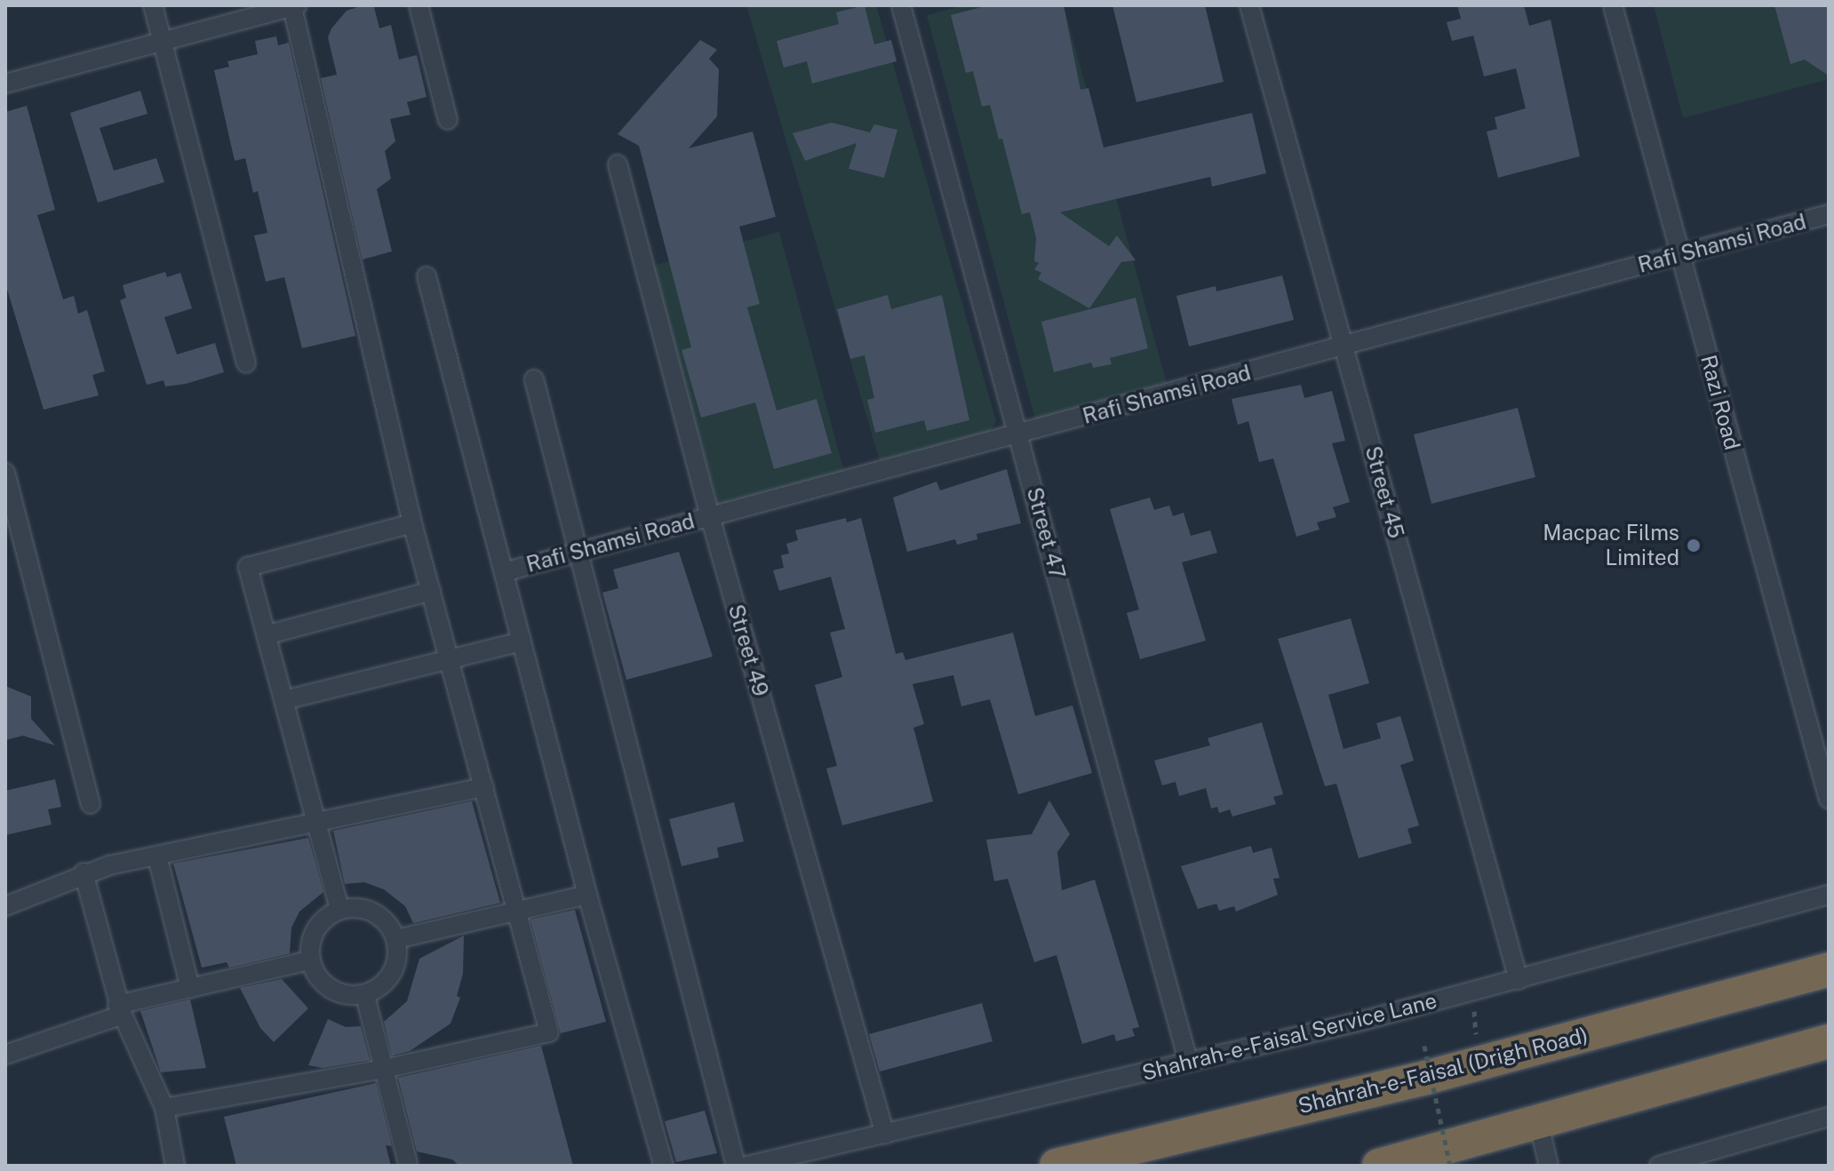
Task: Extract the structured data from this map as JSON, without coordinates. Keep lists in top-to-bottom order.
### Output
{
  "streets": {
    "highway": ["Shahrah-e-Faisal (Drigh Road)"],
    "street": [
      "Rafi Shamsi Road",
      "Razi Road",
      "Street 45",
      "Street 47",
      "Street 49",
      "Shahrah-e-Faisal Service Lane"
    ]
  },
  "crossings": [
    ["Rafi Shamsi Road", "Razi Road"],
    ["Rafi Shamsi Road", "Street 45"],
    ["Rafi Shamsi Road", "Street 47"],
    ["Rafi Shamsi Road", "Street 49"],
    ["Street 45", "Shahrah-e-Faisal Service Lane"],
    ["Street 47", "Shahrah-e-Faisal Service Lane"],
    ["Street 49", "Shahrah-e-Faisal Service Lane"]
  ],
  "places": ["Macpac Films Limited"]
}
